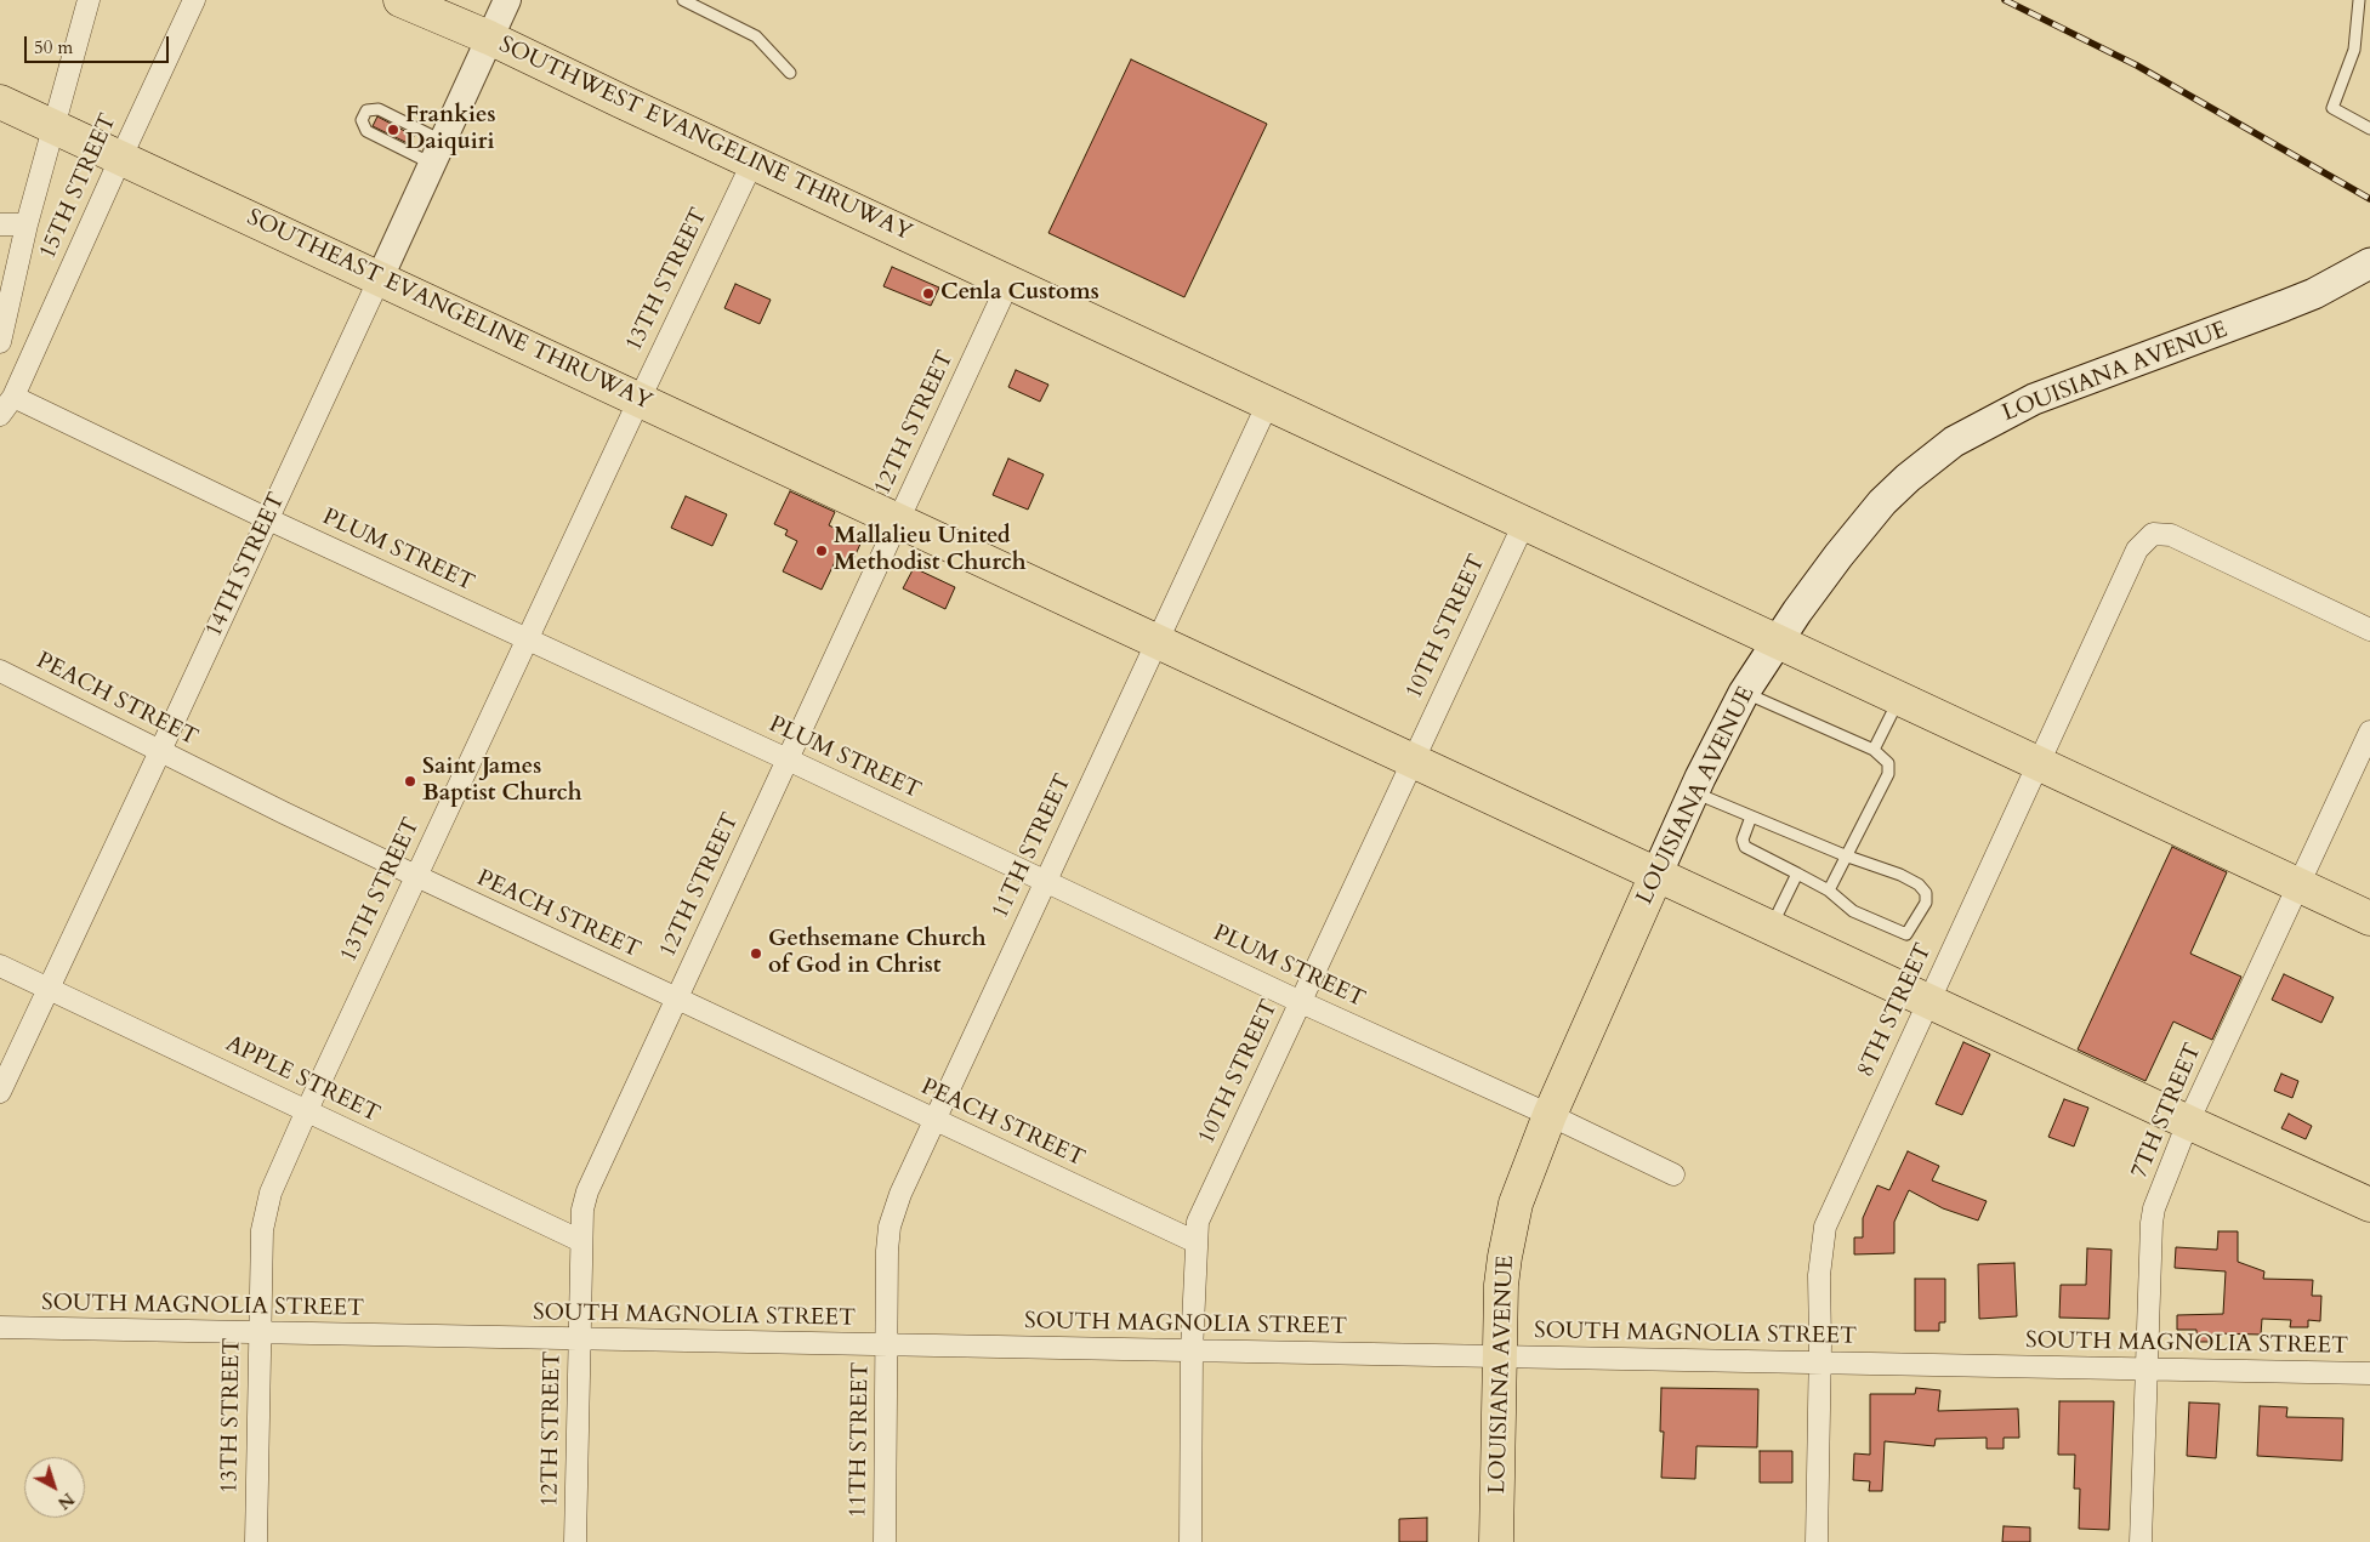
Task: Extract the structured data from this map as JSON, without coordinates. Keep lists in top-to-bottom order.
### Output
{
  "streets": {
    "main road": ["SOUTHWEST EVANGELINE THRUWAY", "SOUTHEAST EVANGELINE THRUWAY", "LOUISIANA AVENUE"],
    "street": [
      "15TH STREET",
      "13TH STREET",
      "12TH STREET",
      "PLUM STREET",
      "14TH STREET",
      "10TH STREET",
      "PEACH STREET",
      "11TH STREET",
      "8TH STREET",
      "APPLE STREET",
      "7TH STREET",
      "SOUTH MAGNOLIA STREET"
    ]
  },
  "crossings": [
    ["SOUTHWEST EVANGELINE THRUWAY", "13TH STREET"],
    ["SOUTHWEST EVANGELINE THRUWAY", "LOUISIANA AVENUE"],
    ["SOUTHWEST EVANGELINE THRUWAY", "12TH STREET"],
    ["SOUTHWEST EVANGELINE THRUWAY", "14TH STREET"],
    ["SOUTHWEST EVANGELINE THRUWAY", "10TH STREET"],
    ["SOUTHWEST EVANGELINE THRUWAY", "11TH STREET"],
    ["SOUTHWEST EVANGELINE THRUWAY", "8TH STREET"],
    ["SOUTHWEST EVANGELINE THRUWAY", "7TH STREET"],
    ["15TH STREET", "SOUTHEAST EVANGELINE THRUWAY"],
    ["15TH STREET", "PLUM STREET"],
    ["13TH STREET", "SOUTHEAST EVANGELINE THRUWAY"],
    ["13TH STREET", "PLUM STREET"],
    ["13TH STREET", "PEACH STREET"],
    ["13TH STREET", "APPLE STREET"],
    ["13TH STREET", "SOUTH MAGNOLIA STREET"],
    ["SOUTHEAST EVANGELINE THRUWAY", "LOUISIANA AVENUE"],
    ["SOUTHEAST EVANGELINE THRUWAY", "12TH STREET"],
    ["SOUTHEAST EVANGELINE THRUWAY", "14TH STREET"],
    ["SOUTHEAST EVANGELINE THRUWAY", "10TH STREET"],
    ["SOUTHEAST EVANGELINE THRUWAY", "11TH STREET"],
    ["SOUTHEAST EVANGELINE THRUWAY", "8TH STREET"],
    ["SOUTHEAST EVANGELINE THRUWAY", "7TH STREET"],
    ["LOUISIANA AVENUE", "PLUM STREET"],
    ["LOUISIANA AVENUE", "SOUTH MAGNOLIA STREET"],
    ["12TH STREET", "PLUM STREET"],
    ["12TH STREET", "PEACH STREET"],
    ["12TH STREET", "APPLE STREET"],
    ["12TH STREET", "SOUTH MAGNOLIA STREET"],
    ["PLUM STREET", "14TH STREET"],
    ["PLUM STREET", "10TH STREET"],
    ["PLUM STREET", "11TH STREET"],
    ["14TH STREET", "PEACH STREET"],
    ["14TH STREET", "APPLE STREET"],
    ["10TH STREET", "PEACH STREET"],
    ["10TH STREET", "SOUTH MAGNOLIA STREET"],
    ["PEACH STREET", "11TH STREET"],
    ["11TH STREET", "SOUTH MAGNOLIA STREET"],
    ["8TH STREET", "SOUTH MAGNOLIA STREET"],
    ["7TH STREET", "SOUTH MAGNOLIA STREET"]
  ],
  "places": [
    "Frankies Daiquiri",
    "Cenla Customs",
    "Mallalieu United Methodist Church",
    "Saint James Baptist Church",
    "Gethsemane Church of God in Christ"
  ],
  "scale_bar": "50 m",
  "north": "bottom right"
}
